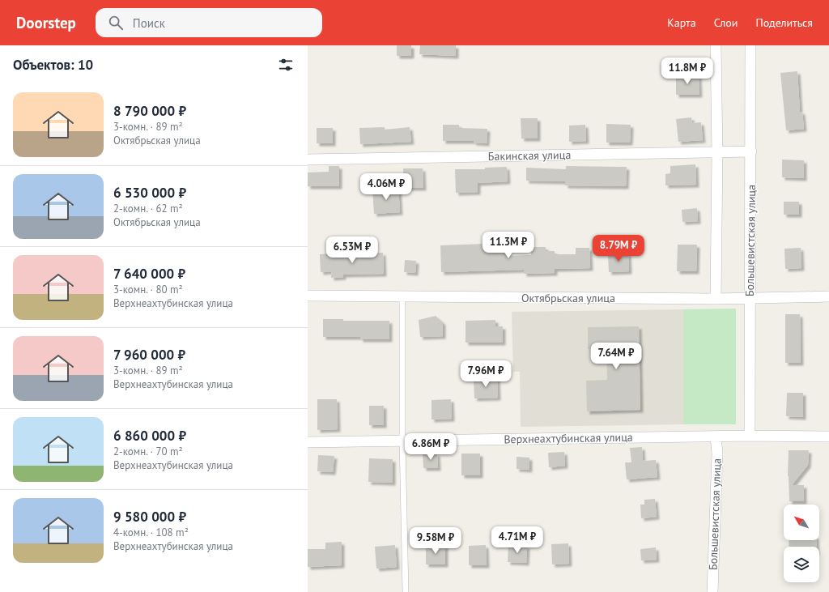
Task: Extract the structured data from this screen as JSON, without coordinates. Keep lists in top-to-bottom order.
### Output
{
  "streets": {
    "street": [
      "Бакинская улица",
      "Большевистская улица",
      "Октябрьская улица",
      "Верхнеахтубинская улица"
    ]
  },
  "crossings": [
    ["Бакинская улица", "Большевистская улица"],
    ["Большевистская улица", "Октябрьская улица"],
    ["Большевистская улица", "Верхнеахтубинская улица"]
  ],
  "north": "top left",
  "page": {
    "header": "Doorstep",
    "search": "Поиск",
    "nav": ["Карта", "Слои", "Поделиться"],
    "heading": "Объектов: 10",
    "price": [
      "11.8M ₽",
      "4.06M ₽",
      "11.3M ₽",
      "8.79M ₽",
      "6.53M ₽",
      "7.64M ₽",
      "7.96M ₽",
      "6.86M ₽",
      "4.71M ₽",
      "9.58M ₽"
    ],
    "list": [
      {
        "name": "8 790 000 ₽",
        "note": "3-комн. · 89 m² · Октябрьская улица"
      },
      {
        "name": "6 530 000 ₽",
        "note": "2-комн. · 62 m² · Октябрьская улица"
      },
      {
        "name": "7 640 000 ₽",
        "note": "3-комн. · 80 m² · Верхнеахтубинская улица"
      },
      {
        "name": "7 960 000 ₽",
        "note": "3-комн. · 89 m² · Верхнеахтубинская улица"
      },
      {
        "name": "6 860 000 ₽",
        "note": "2-комн. · 70 m² · Верхнеахтубинская улица"
      },
      {
        "name": "9 580 000 ₽",
        "note": "4-комн. · 108 m² · Верхнеахтубинская улица"
      }
    ]
  }
}
